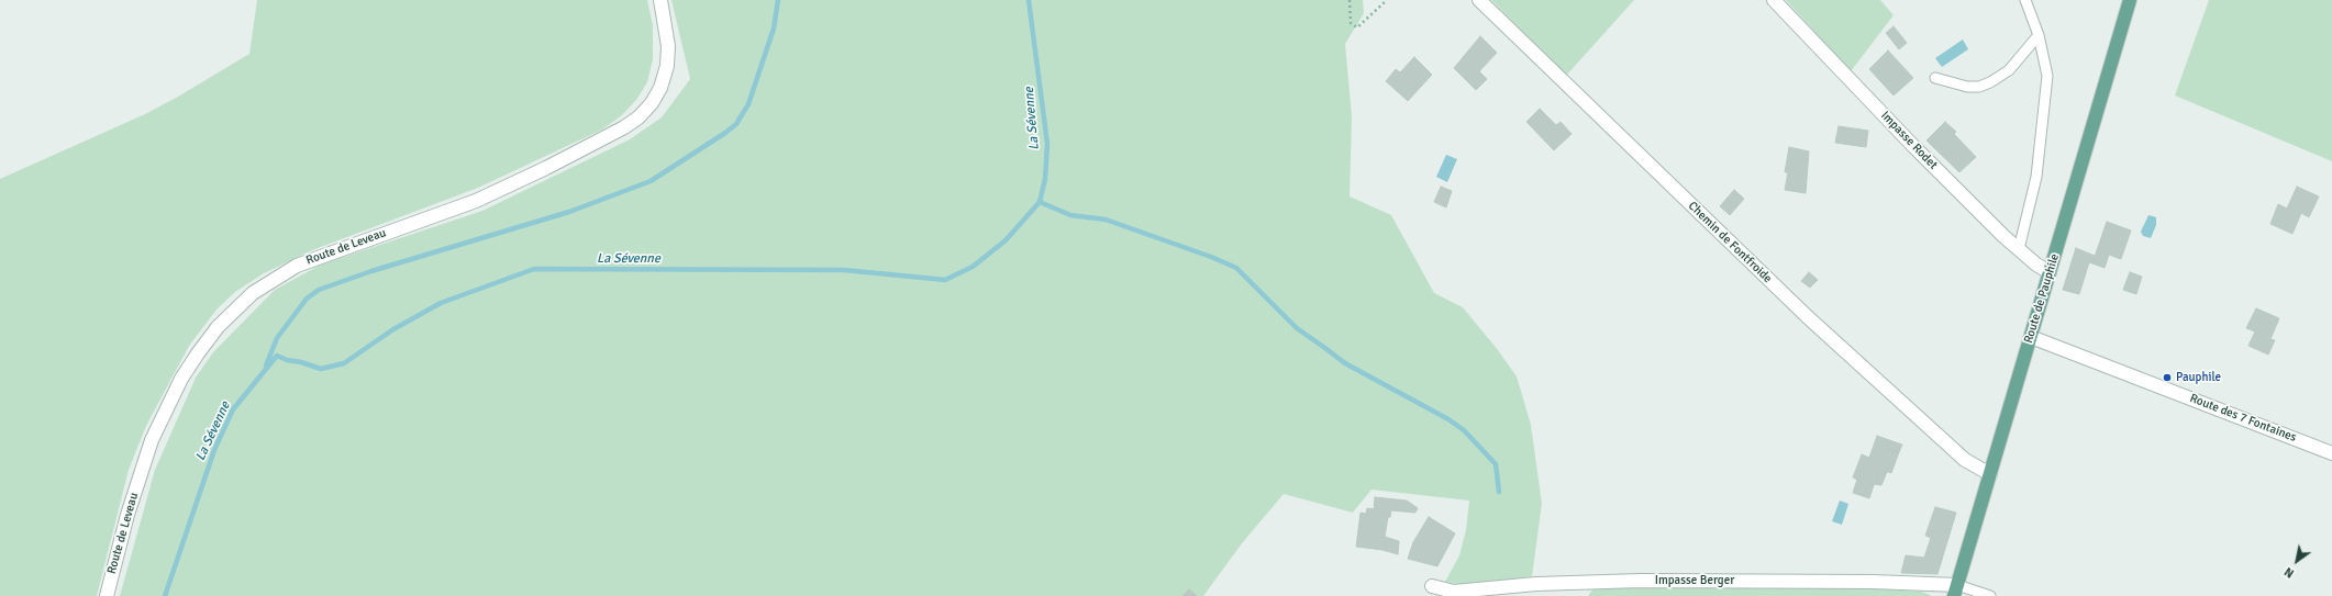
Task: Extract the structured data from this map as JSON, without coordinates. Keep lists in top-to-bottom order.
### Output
{
  "streets": {
    "main road": ["Route de Pauphile"],
    "street": [
      "Impasse Rodet",
      "Chemin de Fontfroide",
      "Route de Leveau",
      "Route des 7 Fontaines",
      "Impasse Berger"
    ]
  },
  "crossings": [
    ["Impasse Rodet", "Route de Pauphile"],
    ["Chemin de Fontfroide", "Route de Pauphile"],
    ["Route de Pauphile", "Route des 7 Fontaines"],
    ["Route de Pauphile", "Impasse Berger"]
  ],
  "water": ["La Sévenne"],
  "places": ["Pauphile"],
  "north": "bottom left"
}
